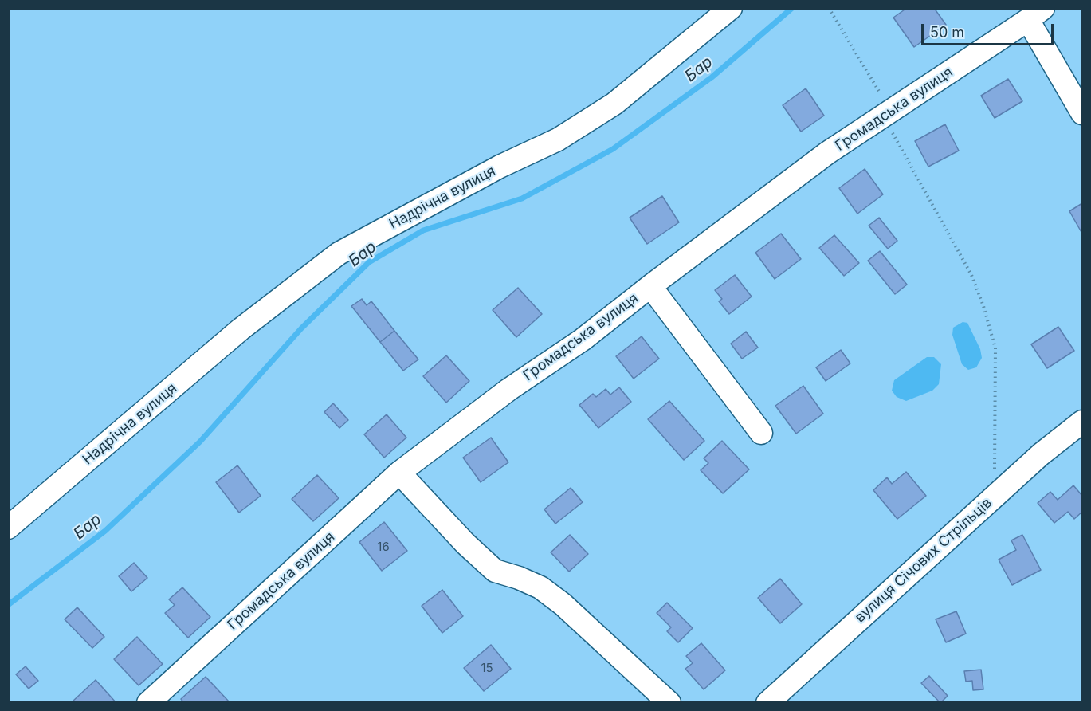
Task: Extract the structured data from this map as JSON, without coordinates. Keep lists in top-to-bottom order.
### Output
{
  "streets": {
    "street": ["Громадська вулиця", "Надрічна вулиця", "вулиця Січових Стрільців"]
  },
  "water": ["Бар"],
  "house_numbers": ["16", "15"],
  "scale_bar": "50 m"
}
